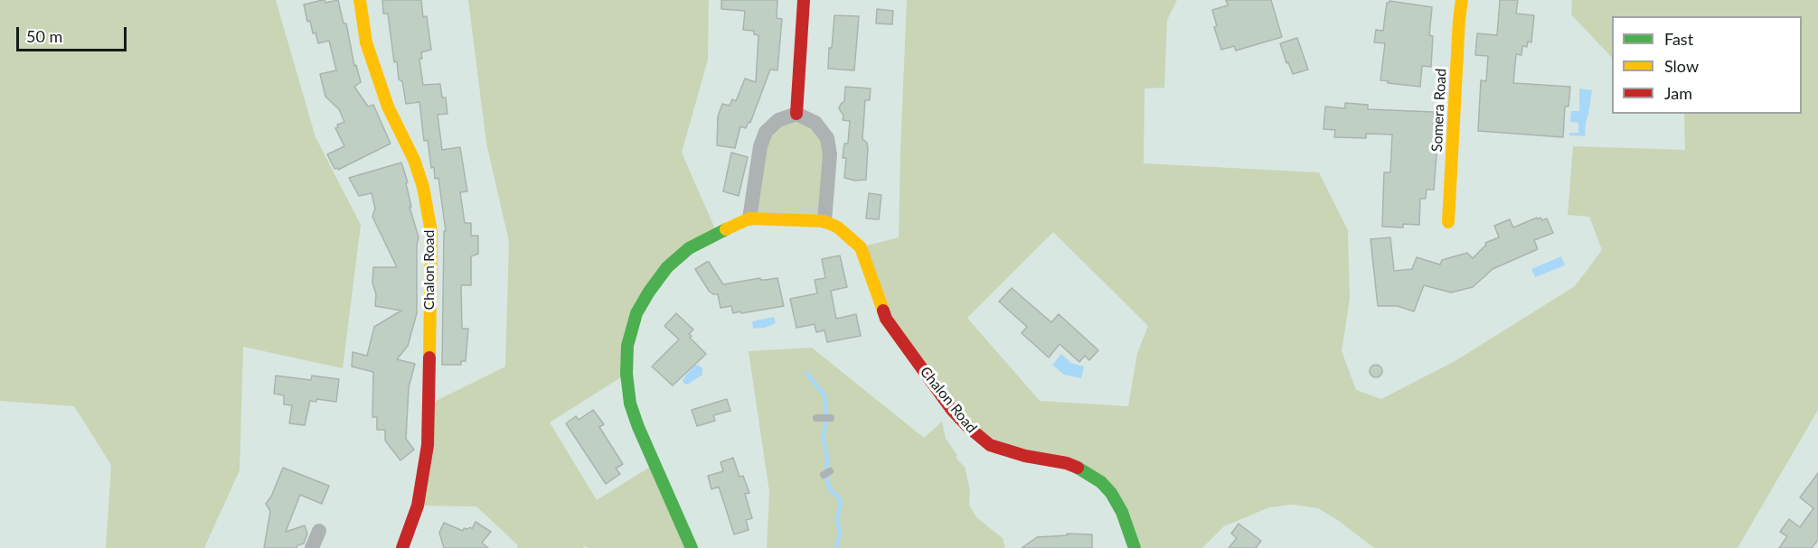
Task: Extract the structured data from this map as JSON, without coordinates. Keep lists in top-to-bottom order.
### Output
{
  "streets": {
    "street": ["Somera Road", "Chalon Road"]
  },
  "legend": ["Fast", "Slow", "Jam"],
  "scale_bar": "50 m"
}
